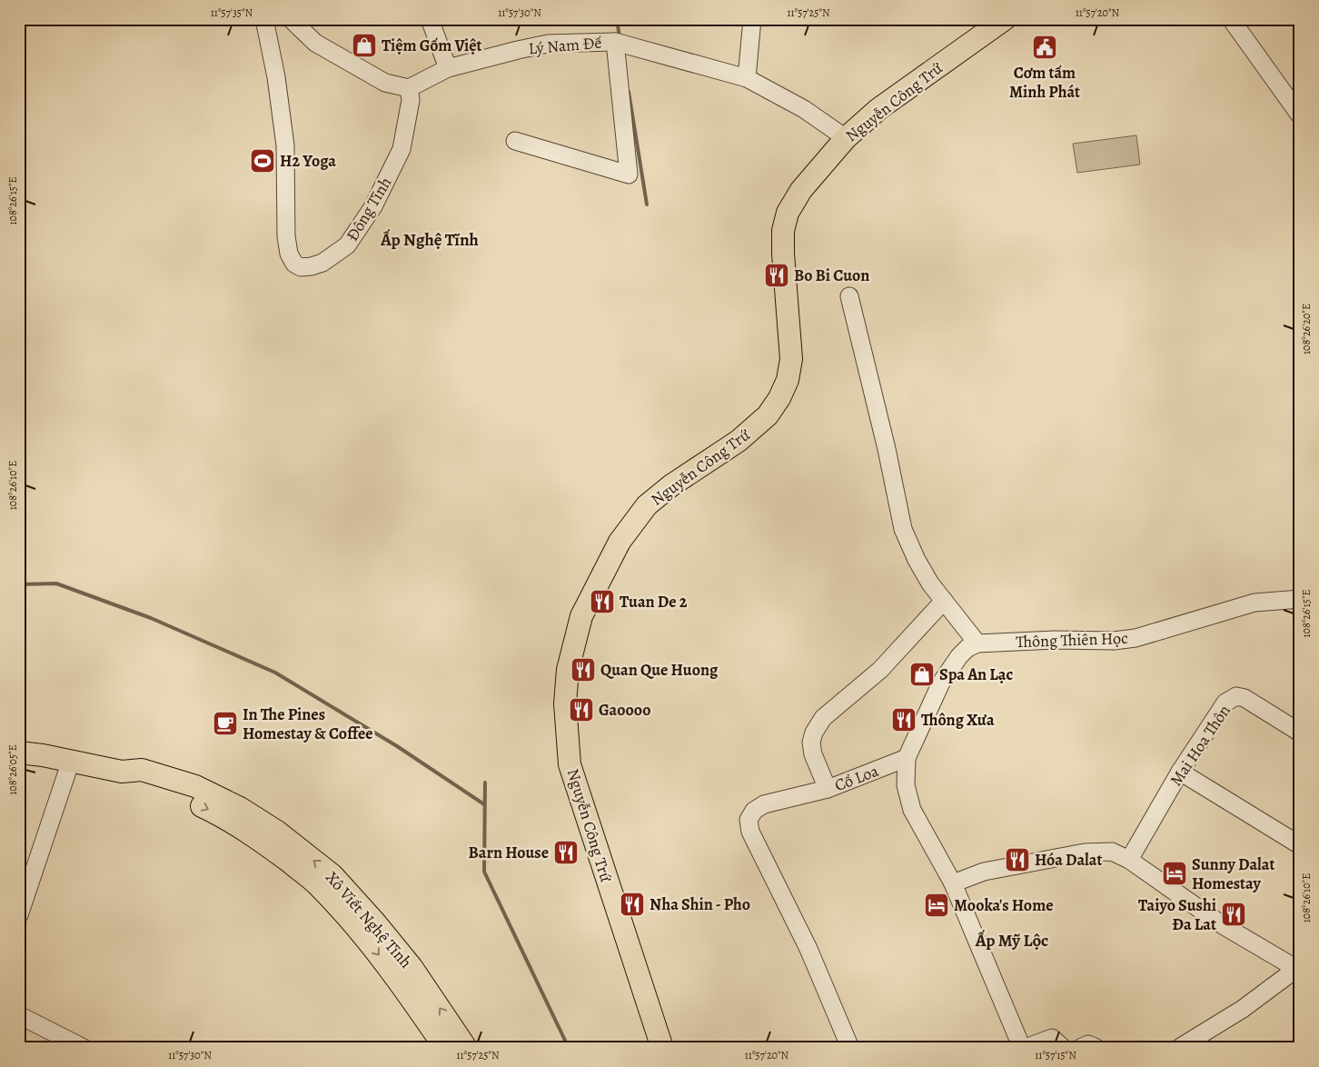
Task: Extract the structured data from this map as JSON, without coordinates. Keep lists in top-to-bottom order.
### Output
{
  "streets": {
    "main road": ["Nguyễn Công Trứ", "Xô Viết Nghệ Tĩnh"],
    "street": [
      "Lý Nam Đế",
      "Đông Tĩnh",
      "Thông Thiên Học",
      "Mai Hoa Thôn",
      "Cổ Loa"
    ]
  },
  "crossings": [
    ["Lý Nam Đế", "Nguyễn Công Trứ"],
    ["Lý Nam Đế", "Đông Tĩnh"]
  ],
  "districts": ["Ấp Nghệ Tĩnh", "Ấp Mỹ Lộc"],
  "places": {
    "shop": ["Tiệm Gốm Việt", "Spa An Lạc"],
    "public building": ["Cơm tấm Minh Phát"],
    "sports": ["H2 Yoga"],
    "restaurant": [
      "Bo Bi Cuon",
      "Tuan De 2",
      "Quan Que Huong",
      "Gaoooo",
      "Thông Xưa",
      "Barn House",
      "Hóa Dalat",
      "Nha Shin - Pho",
      "Taiyo Sushi Đa Lat"
    ],
    "cafe": ["In The Pines Homestay & Coffee"],
    "hotel": ["Sunny Dalat Homestay", "Mooka's Home"]
  },
  "coordinates": [
    "11°57'35\"N",
    "11°57'30\"N",
    "11°57'25\"N",
    "11°57'20\"N",
    "108°26'15\"E",
    "108°26'20\"E",
    "108°26'10\"E",
    "108°26'05\"E",
    "11°57'15\"N"
  ]
}
